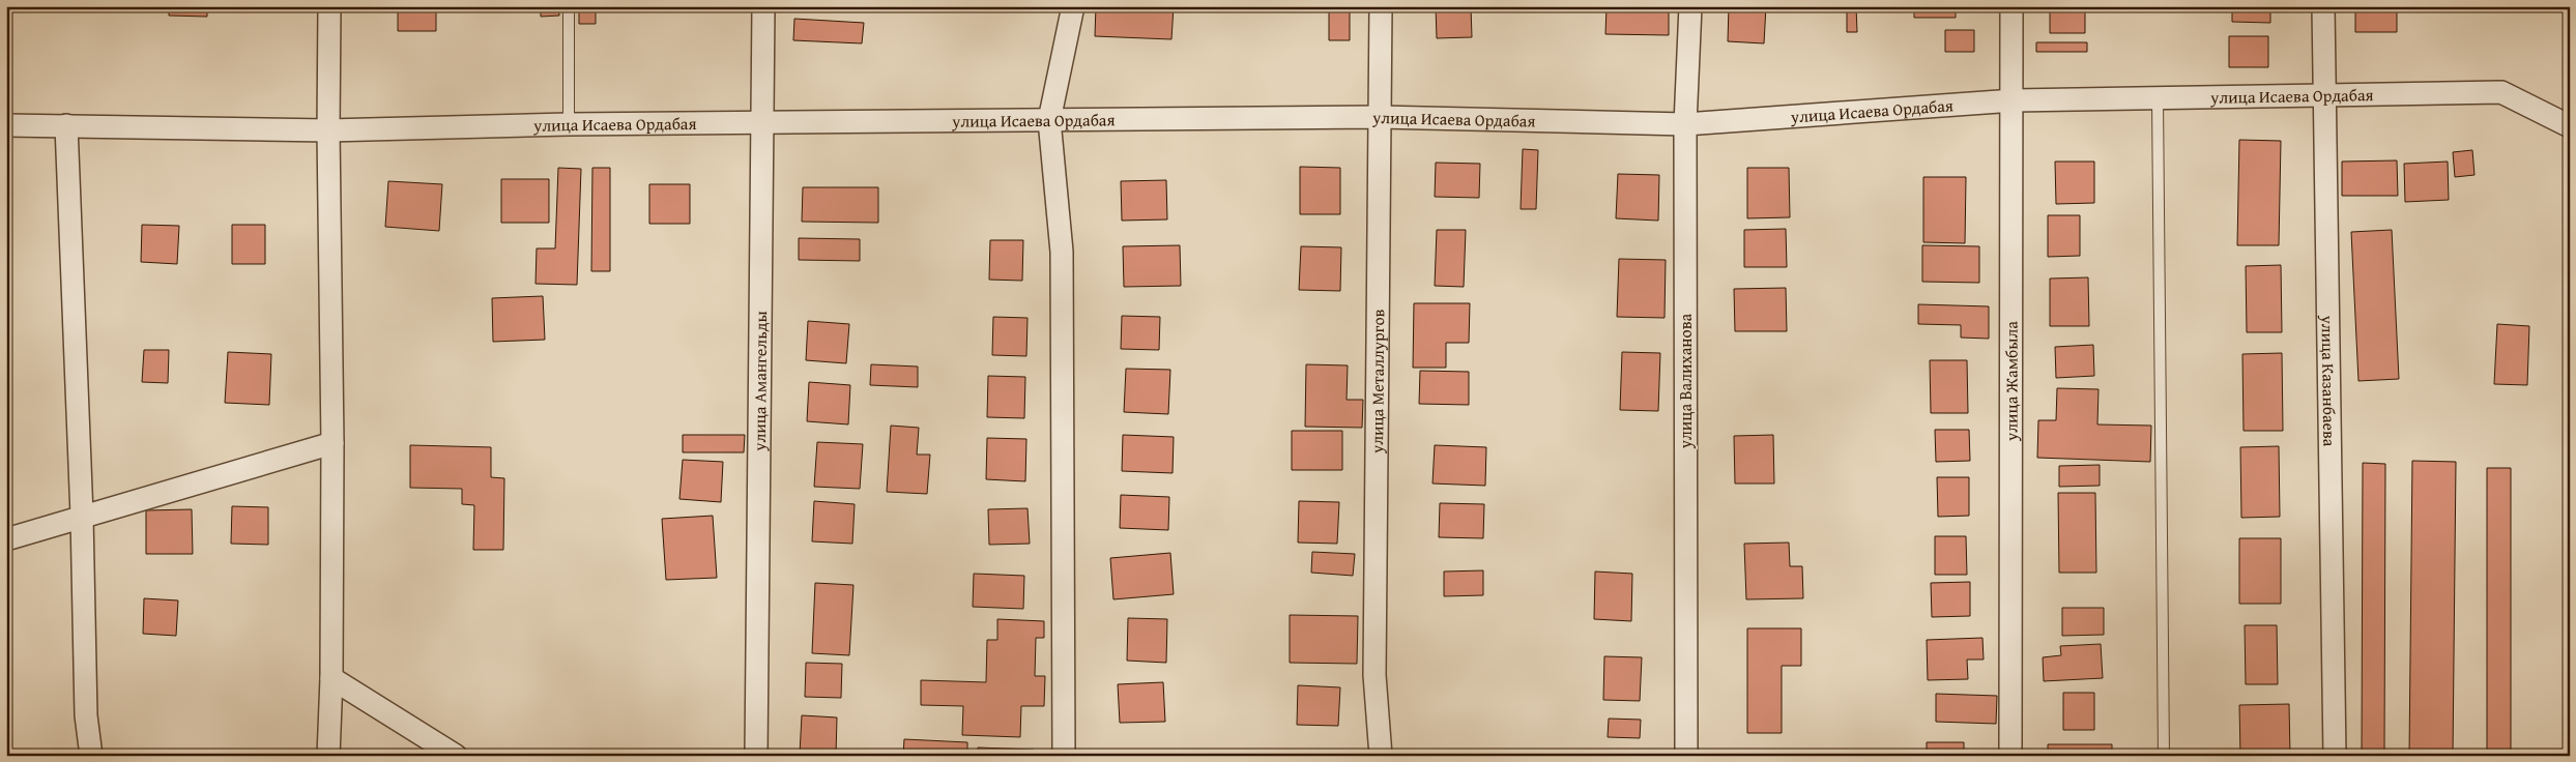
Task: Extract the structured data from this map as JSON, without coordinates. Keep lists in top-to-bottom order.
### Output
{
  "streets": {
    "street": [
      "улица Исаева Ордабая",
      "улица Амангельды",
      "улица Металлургов",
      "улица Валиханова",
      "улица Жамбыла",
      "улица Казанбаева"
    ]
  },
  "crossings": [
    ["улица Исаева Ордабая", "улица Амангельды"],
    ["улица Исаева Ордабая", "улица Металлургов"],
    ["улица Исаева Ордабая", "улица Валиханова"],
    ["улица Исаева Ордабая", "улица Жамбыла"],
    ["улица Исаева Ордабая", "улица Казанбаева"]
  ]
}
